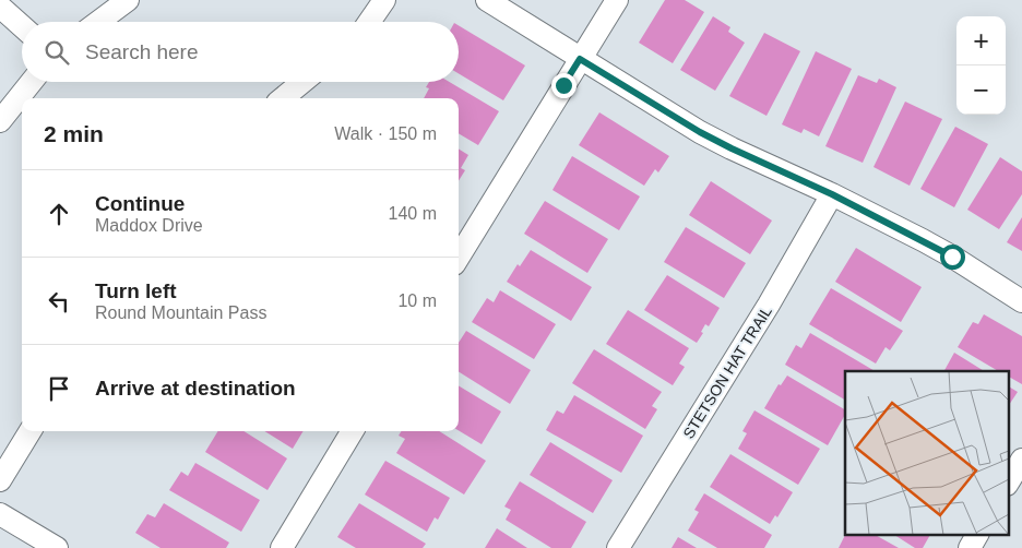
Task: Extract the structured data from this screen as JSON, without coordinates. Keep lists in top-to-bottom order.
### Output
{
  "streets": {
    "street": ["STETSON HAT TRAIL"]
  },
  "page": {
    "map_buttons": ["+", "−"],
    "search": "Search here",
    "heading": ["2 min", "Walk · 150 m"],
    "list": [
      ["Continue", "Maddox Drive", "140 m"],
      ["Turn left", "Round Mountain Pass", "10 m"],
      "Arrive at destination"
    ]
  }
}
